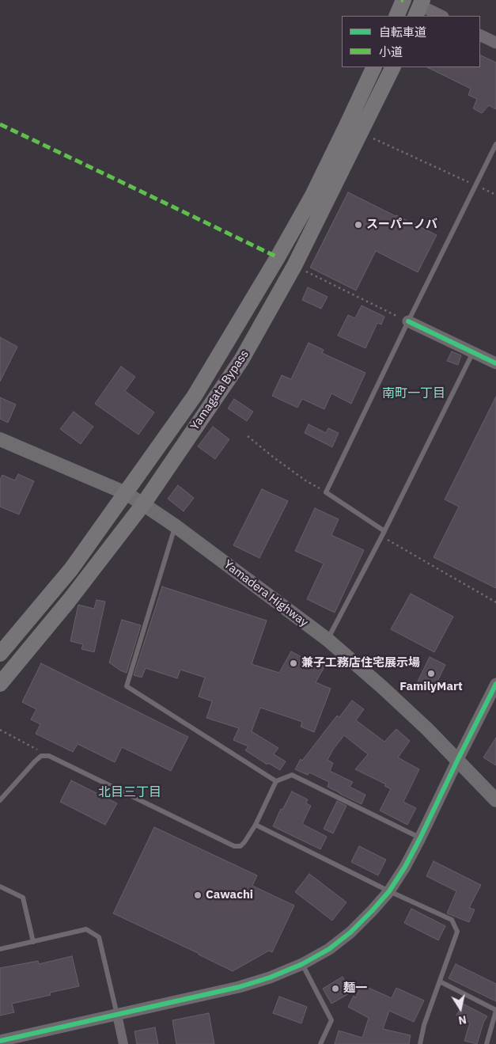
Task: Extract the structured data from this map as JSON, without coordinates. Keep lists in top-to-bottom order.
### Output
{
  "streets": {
    "highway": ["Yamagata Bypass"],
    "main road": ["Yamadera Highway"]
  },
  "crossings": [
    ["Yamagata Bypass", "Yamadera Highway"]
  ],
  "districts": ["南町一丁目", "北目三丁目"],
  "places": [
    "スーパーノバ",
    "兼子工務店住宅展示場",
    "FamilyMart",
    "Cawachi",
    "麺一"
  ],
  "legend": ["自転車道", "小道"],
  "north": "bottom"
}
